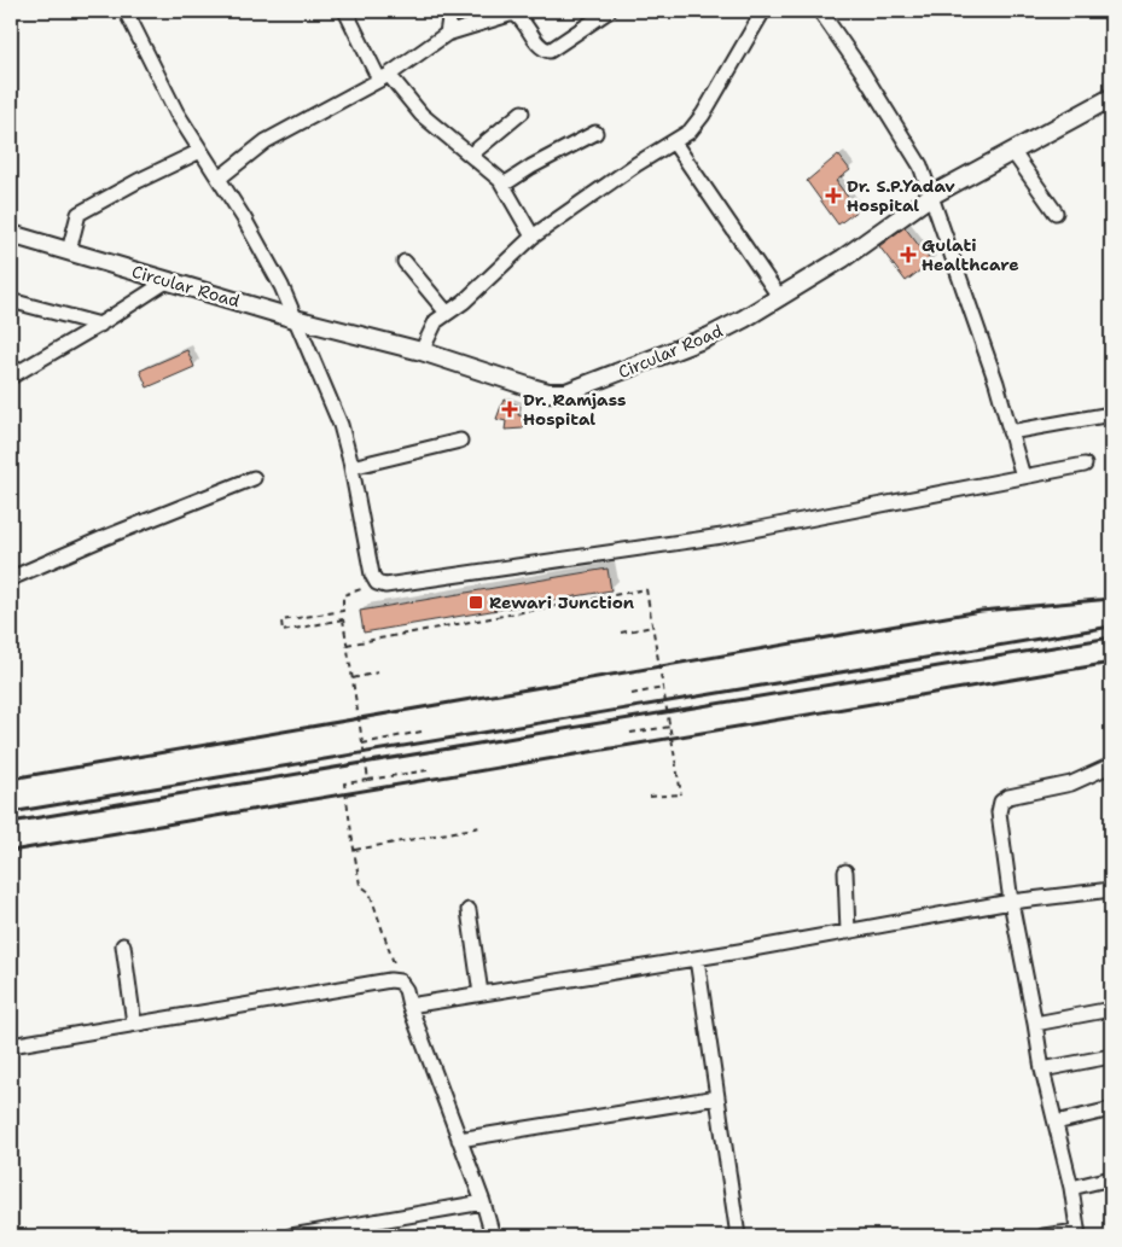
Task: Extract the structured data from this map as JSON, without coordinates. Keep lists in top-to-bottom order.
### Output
{
  "streets": {
    "main road": ["Circular Road"]
  },
  "places": {
    "health": ["Dr. S.P.Yadav Hospital", "Gulati Healthcare", "Dr. Ramjass Hospital"],
    "transit": ["Rewari Junction"]
  }
}
